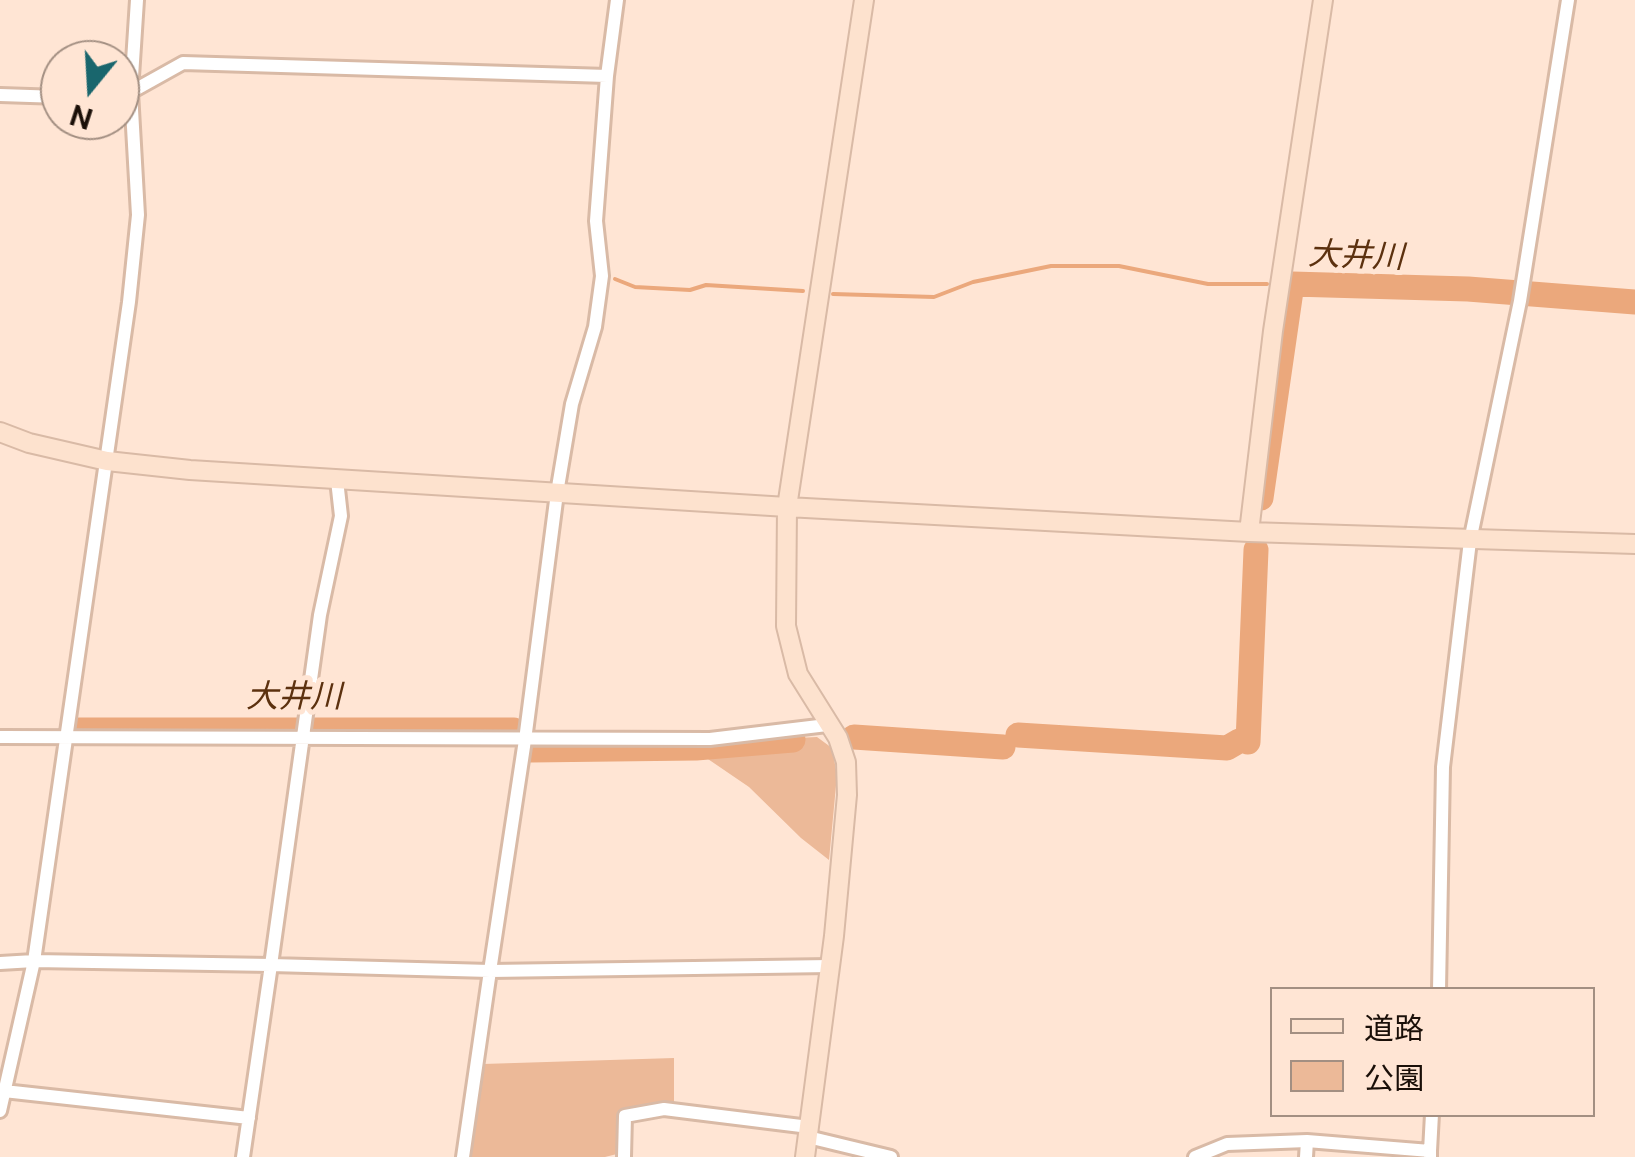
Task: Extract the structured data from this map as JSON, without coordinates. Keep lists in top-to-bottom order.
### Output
{
  "water": ["大井川"],
  "legend": ["道路", "公園"],
  "north": "bottom"
}
